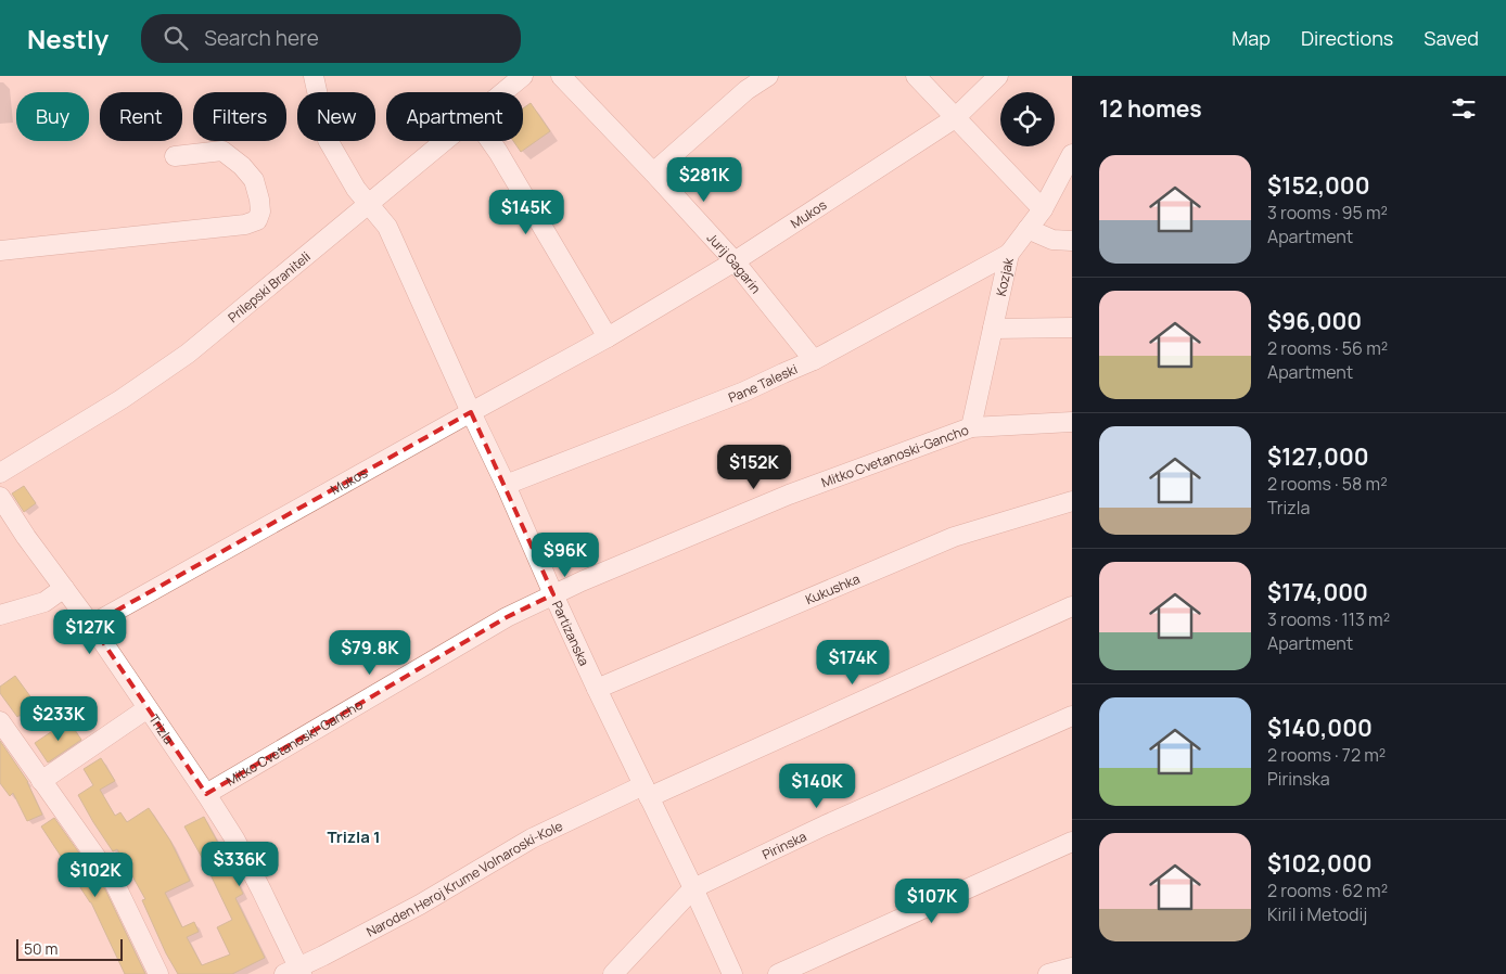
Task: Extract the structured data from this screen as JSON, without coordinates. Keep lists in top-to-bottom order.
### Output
{
  "streets": {
    "street": [
      "Mukos",
      "Jurij Gagarin",
      "Kozjak",
      "Prilepski Braniteli",
      "Pane Taleski",
      "Mitko Cvetanoski-Gancho",
      "Kukushka",
      "Partizanska",
      "Trizla",
      "Pirinska",
      "Naroden Heroj Krume Volnaroski-Kole"
    ]
  },
  "crossings": [
    ["Mukos", "Jurij Gagarin"],
    ["Mukos", "Partizanska"],
    ["Mukos", "Trizla"],
    ["Jurij Gagarin", "Pane Taleski"],
    ["Kozjak", "Pane Taleski"],
    ["Kozjak", "Mitko Cvetanoski-Gancho"],
    ["Prilepski Braniteli", "Partizanska"],
    ["Pane Taleski", "Partizanska"],
    ["Mitko Cvetanoski-Gancho", "Partizanska"],
    ["Mitko Cvetanoski-Gancho", "Trizla"],
    ["Kukushka", "Partizanska"],
    ["Partizanska", "Pirinska"],
    ["Partizanska", "Naroden Heroj Krume Volnaroski-Kole"],
    ["Trizla", "Naroden Heroj Krume Volnaroski-Kole"]
  ],
  "districts": ["Trizla 1"],
  "scale_bar": "50 m",
  "page": {
    "header": "Nestly",
    "search": "Search here",
    "nav": ["Map", "Directions", "Saved"],
    "heading": "12 homes",
    "chip": [
      "Buy",
      "Rent",
      "Filters",
      "New",
      "Apartment"
    ],
    "list": [
      {
        "name": "$152,000",
        "note": "3 rooms · 95 m² · Apartment"
      },
      {
        "name": "$96,000",
        "note": "2 rooms · 56 m² · Apartment"
      },
      {
        "name": "$127,000",
        "note": "2 rooms · 58 m² · Trizla"
      },
      {
        "name": "$174,000",
        "note": "3 rooms · 113 m² · Apartment"
      },
      {
        "name": "$140,000",
        "note": "2 rooms · 72 m² · Pirinska"
      },
      {
        "name": "$102,000",
        "note": "2 rooms · 62 m² · Kiril i Metodij"
      }
    ],
    "price": [
      "$281K",
      "$145K",
      "$152K",
      "$96K",
      "$127K",
      "$79.8K",
      "$174K",
      "$233K",
      "$140K",
      "$336K",
      "$102K",
      "$107K"
    ],
    "scale": "50 m"
  }
}
